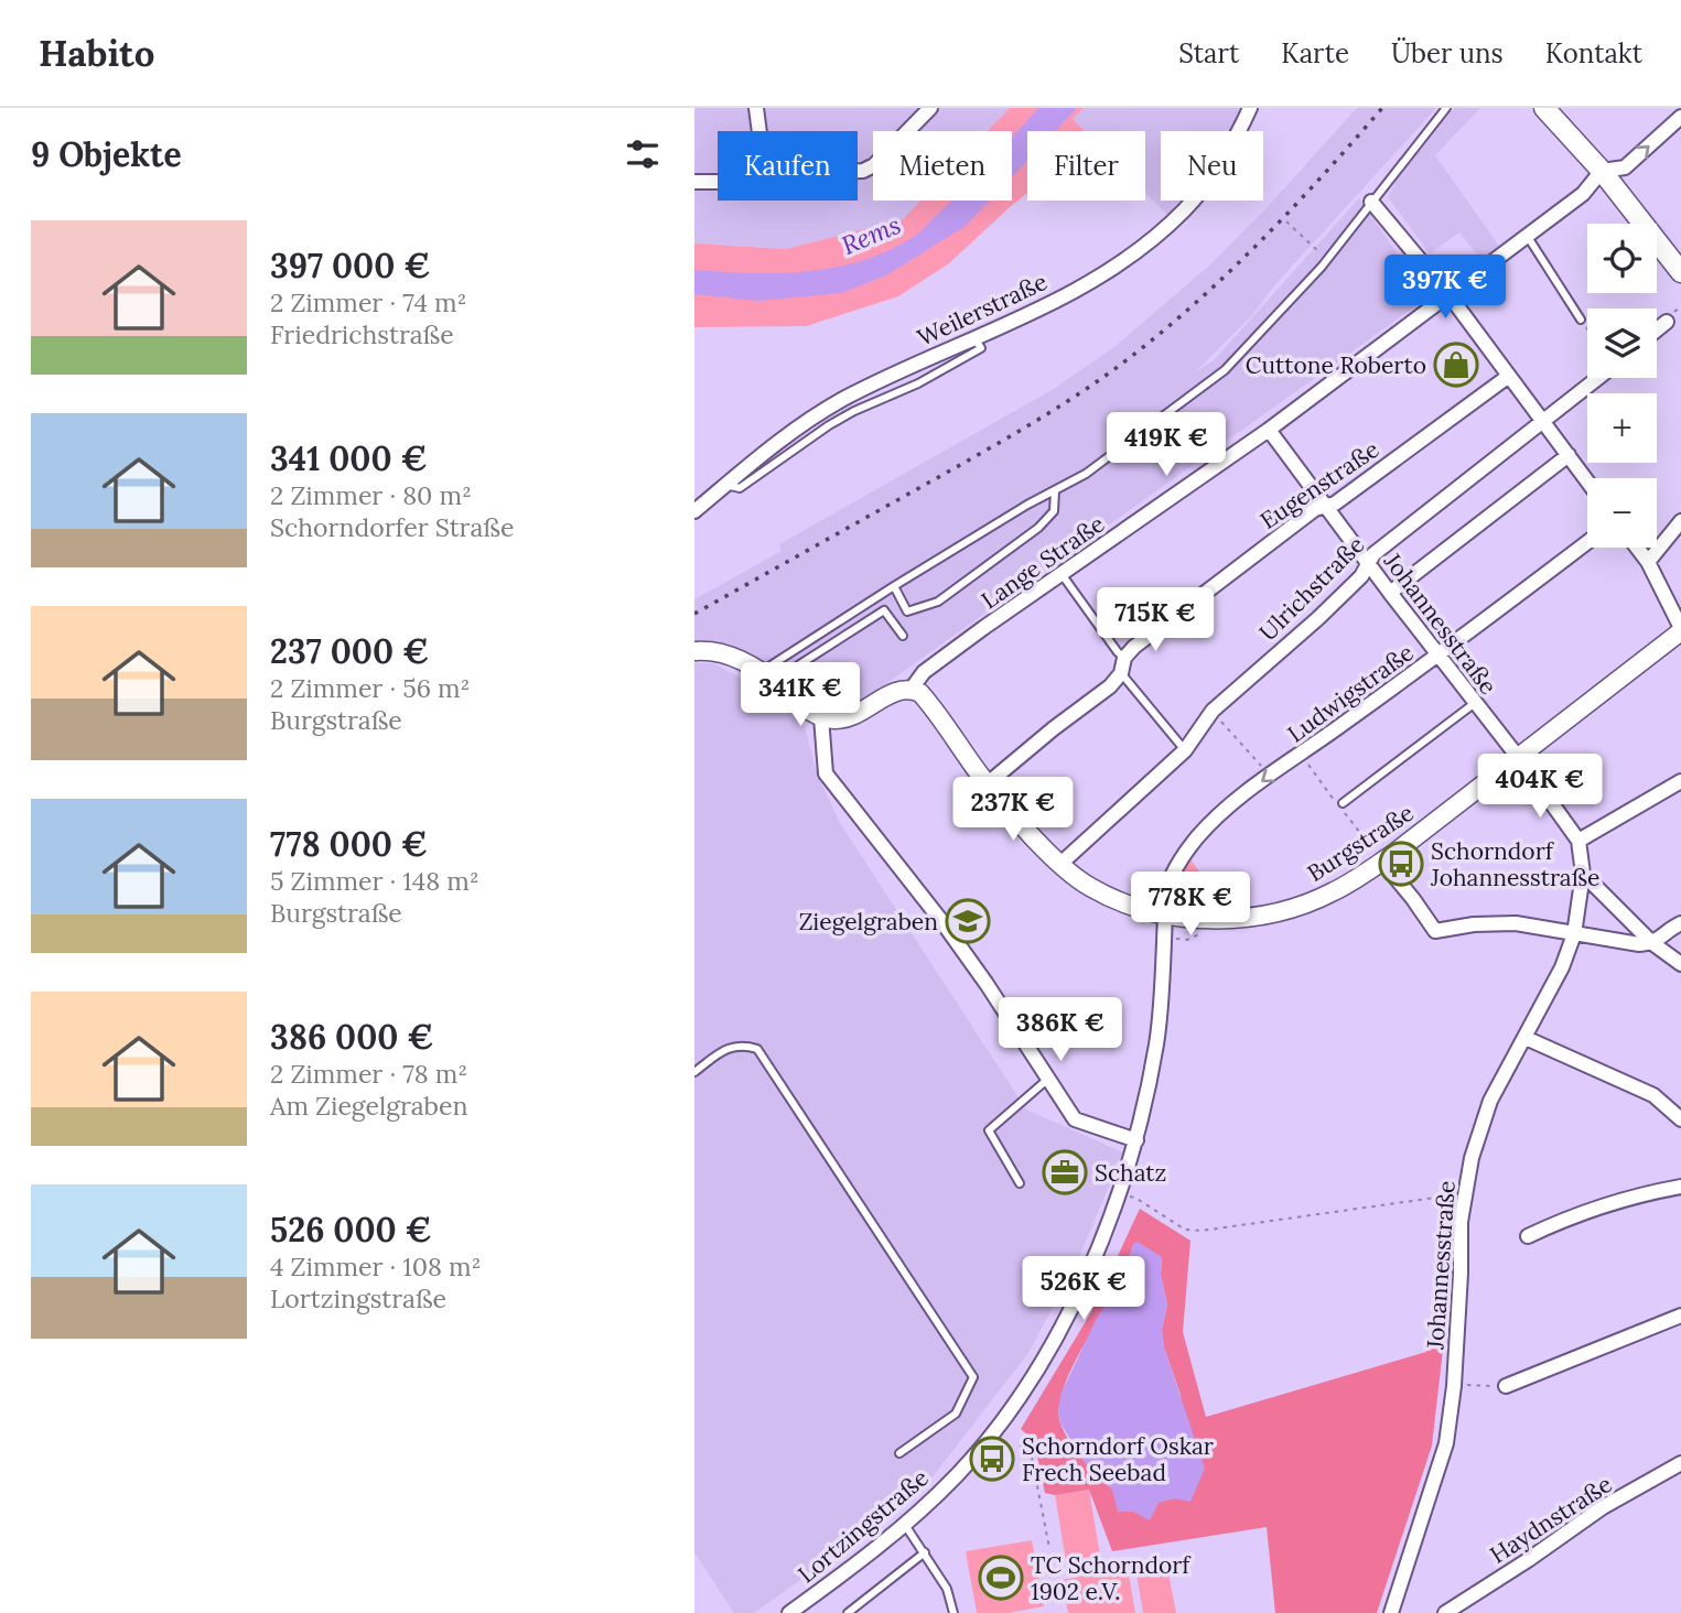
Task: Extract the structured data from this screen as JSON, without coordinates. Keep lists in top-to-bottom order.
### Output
{
  "streets": {
    "street": [
      "Weilerstraße",
      "Eugenstraße",
      "Lange Straße",
      "Ulrichstraße",
      "Johannesstraße",
      "Ludwigstraße",
      "Burgstraße",
      "Haydnstraße",
      "Lortzingstraße"
    ]
  },
  "crossings": [
    ["Eugenstraße", "Johannesstraße"],
    ["Lange Straße", "Johannesstraße"],
    ["Lange Straße", "Burgstraße"],
    ["Ulrichstraße", "Johannesstraße"],
    ["Ulrichstraße", "Burgstraße"],
    ["Johannesstraße", "Ludwigstraße"],
    ["Johannesstraße", "Burgstraße"],
    ["Ludwigstraße", "Burgstraße"],
    ["Ludwigstraße", "Lortzingstraße"],
    ["Burgstraße", "Lortzingstraße"]
  ],
  "water": ["Rems"],
  "places": {
    "shop": ["Cuttone Roberto"],
    "bus stop": ["Schorndorf Johannesstraße", "Schorndorf Oskar Frech Seebad"],
    "school or university": ["Ziegelgraben"],
    "office": ["Schatz"],
    "sports": ["TC Schorndorf 1902 e.V."]
  },
  "page": {
    "header": "Habito",
    "nav": [
      "Start",
      "Karte",
      "Über uns",
      "Kontakt"
    ],
    "heading": "9 Objekte",
    "chip": [
      "Kaufen",
      "Mieten",
      "Filter",
      "Neu"
    ],
    "list": [
      {
        "name": "397 000 €",
        "note": "2 Zimmer · 74 m² · Friedrichstraße"
      },
      {
        "name": "341 000 €",
        "note": "2 Zimmer · 80 m² · Schorndorfer Straße"
      },
      {
        "name": "237 000 €",
        "note": "2 Zimmer · 56 m² · Burgstraße"
      },
      {
        "name": "778 000 €",
        "note": "5 Zimmer · 148 m² · Burgstraße"
      },
      {
        "name": "386 000 €",
        "note": "2 Zimmer · 78 m² · Am Ziegelgraben"
      },
      {
        "name": "526 000 €",
        "note": "4 Zimmer · 108 m² · Lortzingstraße"
      }
    ],
    "map_buttons": ["+", "−"],
    "price": [
      "397K €",
      "419K €",
      "715K €",
      "341K €",
      "404K €",
      "237K €",
      "778K €",
      "386K €",
      "526K €"
    ]
  }
}
